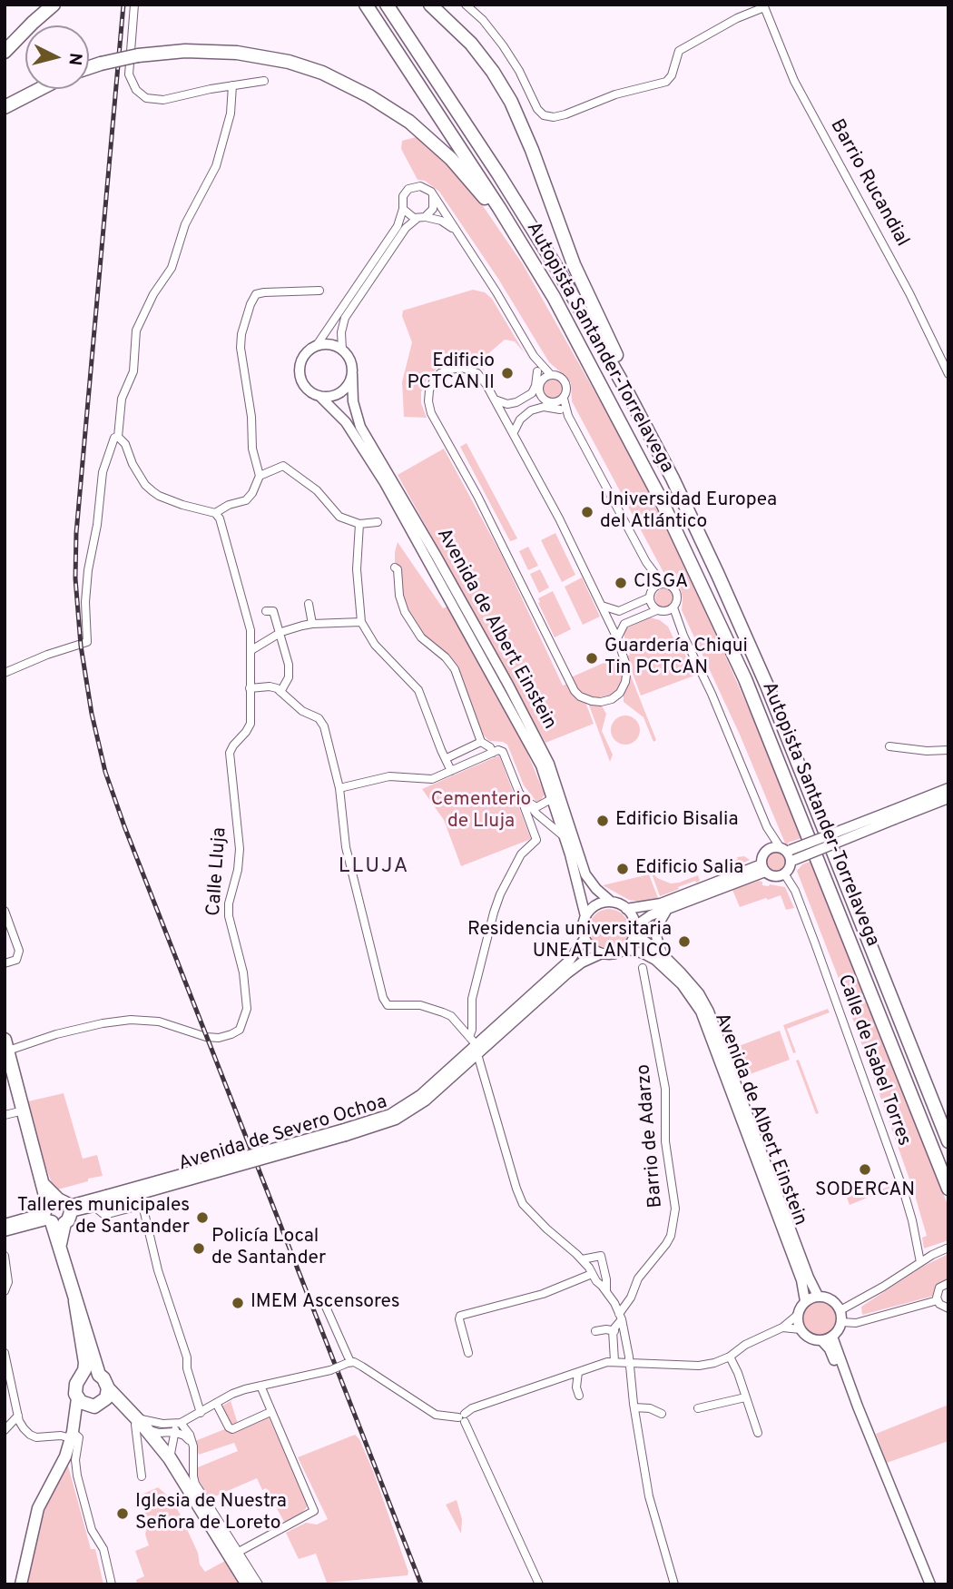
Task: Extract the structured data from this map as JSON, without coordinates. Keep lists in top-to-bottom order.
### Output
{
  "streets": {
    "highway": ["Autopista Santander-Torrelavega"],
    "main road": ["Avenida de Albert Einstein", "Avenida de Severo Ochoa"],
    "street": [
      "Barrio Rucandial",
      "Calle Lluja",
      "Calle de Isabel Torres",
      "Barrio de Adarzo"
    ]
  },
  "crossings": [
    ["Avenida de Albert Einstein", "Avenida de Severo Ochoa"]
  ],
  "districts": ["LLUJA"],
  "parks": ["Cementerio de Lluja"],
  "places": [
    "Edificio PCTCAN II",
    "Universidad Europea del Atlántico",
    "CISGA",
    "Guardería Chiqui Tin PCTCAN",
    "Edificio Bisalia",
    "Edificio Salia",
    "Residencia universitaria UNEATLANTICO",
    "SODERCAN",
    "Talleres municipales de Santander",
    "Policía Local de Santander",
    "IMEM Ascensores",
    "Iglesia de Nuestra Señora de Loreto"
  ],
  "north": "right"
}
